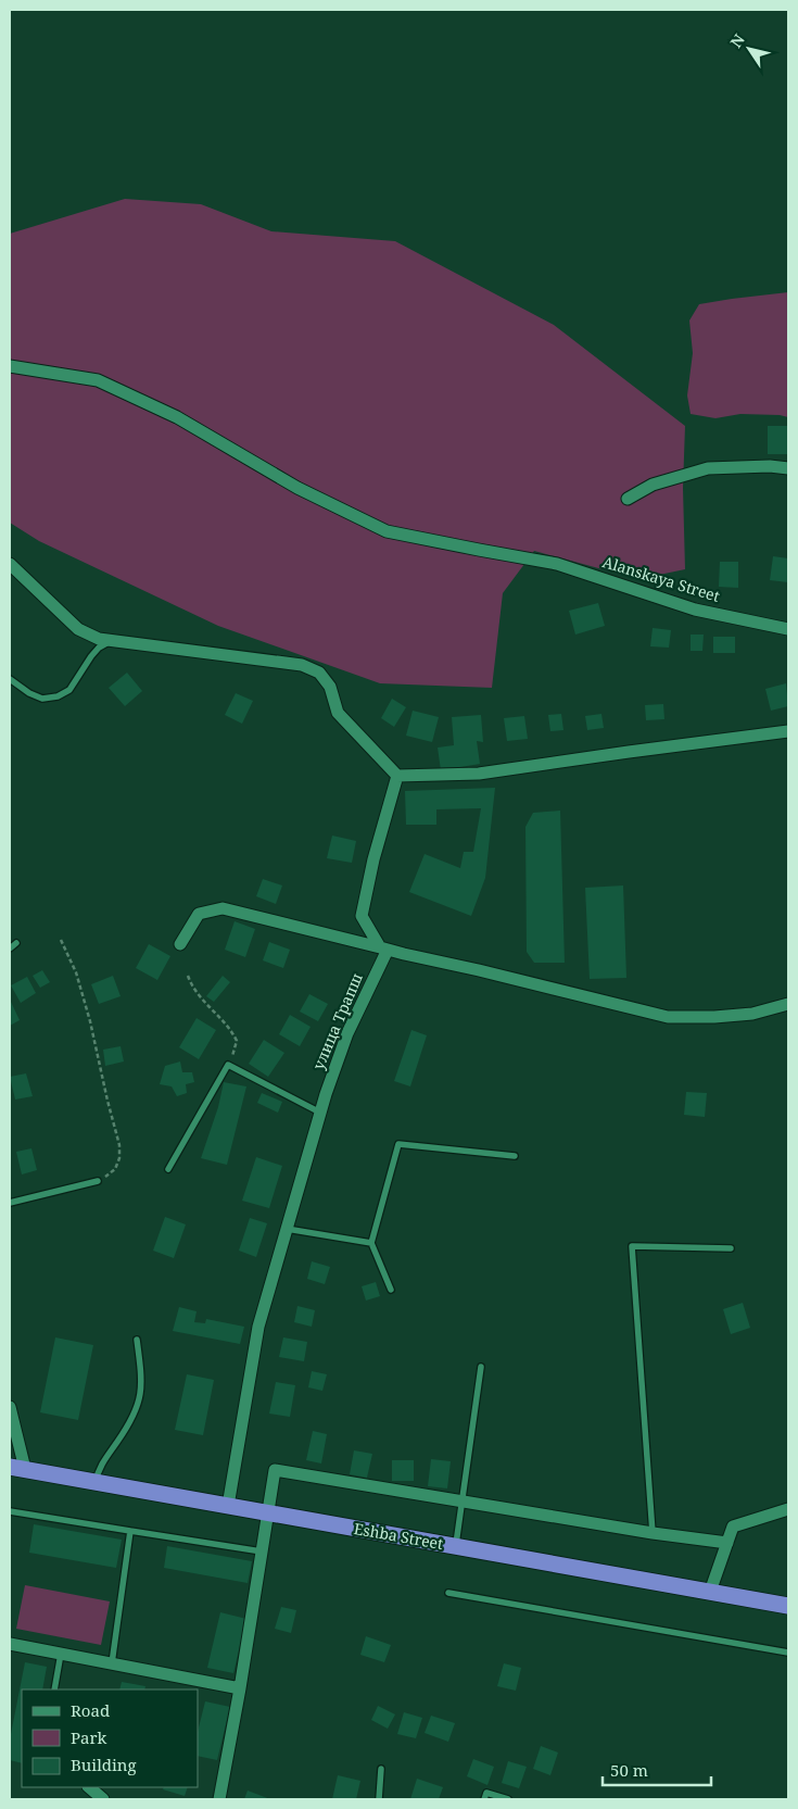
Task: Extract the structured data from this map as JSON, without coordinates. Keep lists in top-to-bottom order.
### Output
{
  "streets": {
    "highway": ["Eshba Street"],
    "street": ["Alanskaya Street", "улица Трапш"]
  },
  "crossings": [
    ["улица Трапш", "Eshba Street"]
  ],
  "legend": ["Road", "Park", "Building"],
  "scale_bar": "50 m",
  "north": "top left"
}
